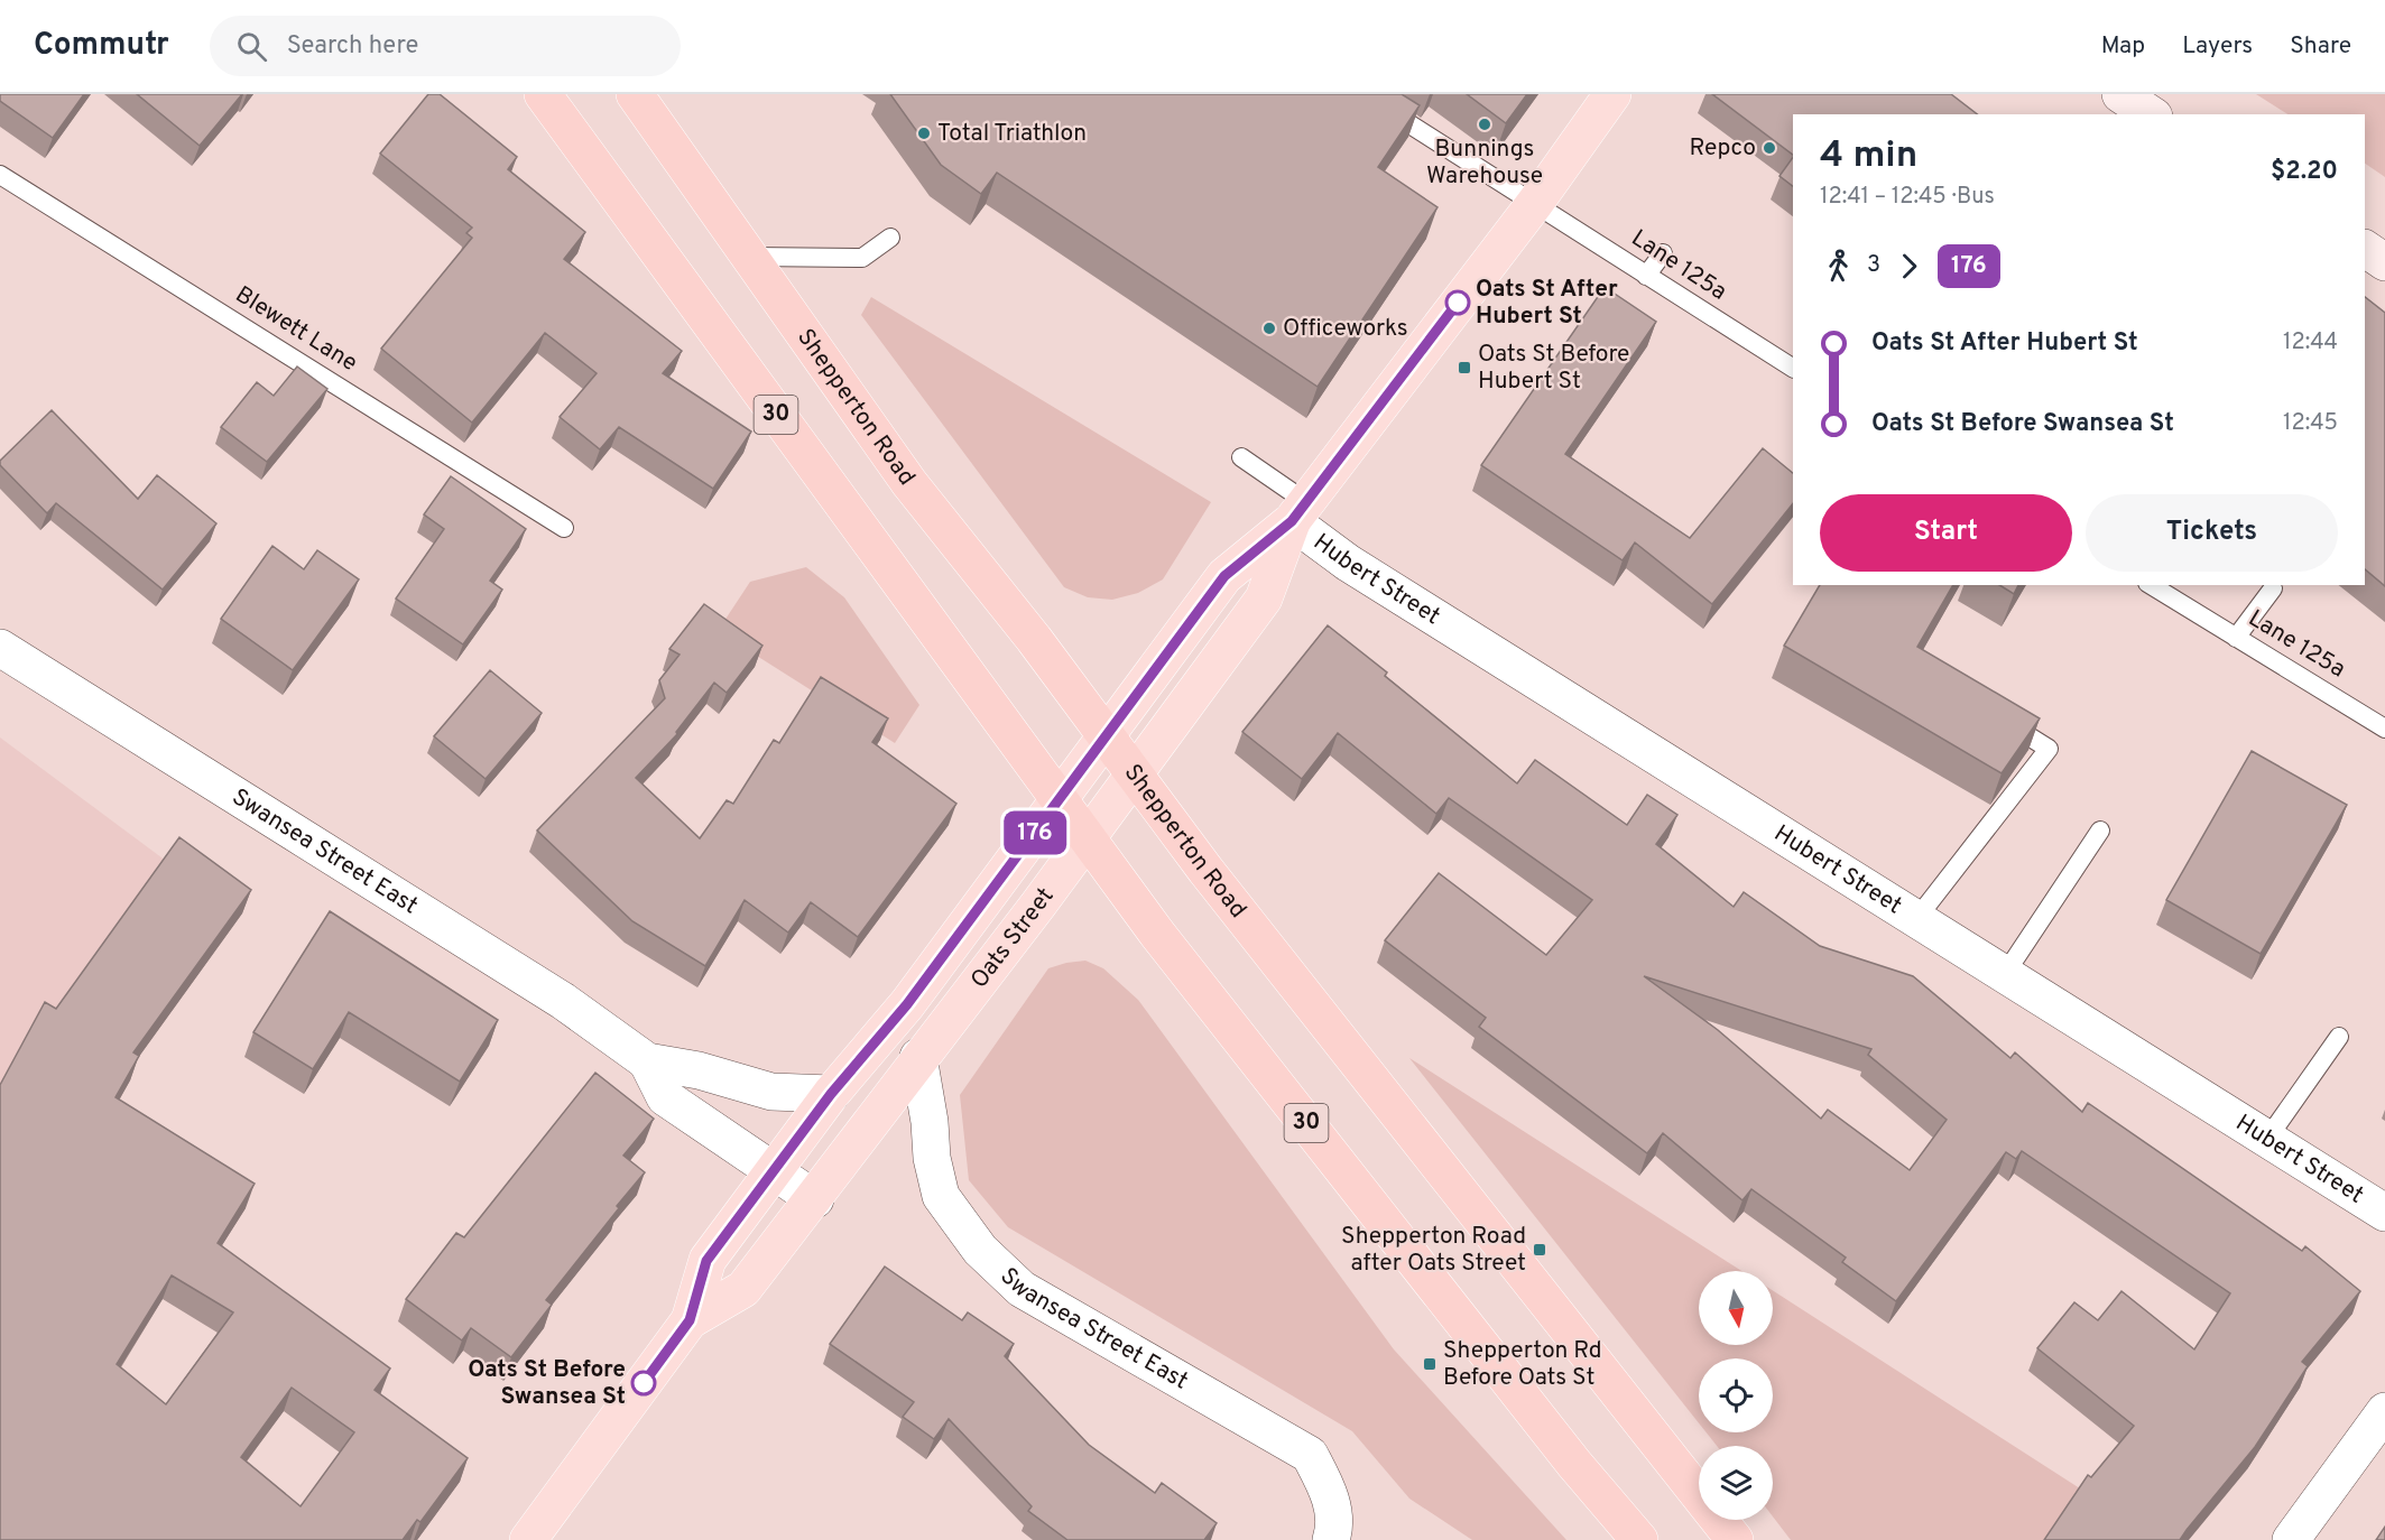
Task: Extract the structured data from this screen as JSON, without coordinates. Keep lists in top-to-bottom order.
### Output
{
  "streets": {
    "highway": ["Shepperton Road", "30"],
    "main road": ["Oats Street"],
    "street": ["Hubert Street", "Swansea Street East"],
    "lane": ["Lane 125a", "Blewett Lane"]
  },
  "crossings": [
    ["Lane 125a", "Oats Street"],
    ["Shepperton Road", "Oats Street"],
    ["30", "Oats Street"],
    ["Hubert Street", "Oats Street"],
    ["Swansea Street East", "Oats Street"]
  ],
  "places": {
    "other": [
      "Bunnings Warehouse",
      "Total Triathlon",
      "Repco",
      "Oats St After Hubert St",
      "Officeworks",
      "Oats St Before Swansea St"
    ],
    "transit": ["Oats St Before Hubert St", "Shepperton Road after Oats Street", "Shepperton Rd Before Oats St"]
  },
  "lines": ["bus line 176"],
  "north": "bottom",
  "page": {
    "header": "Commutr",
    "search": "Search here",
    "nav": ["Map", "Layers", "Share"],
    "on_map": "176",
    "heading": ["4 min", "12:41 – 12:45 · Bus", "$2.20"],
    "legs": ["3", "176"],
    "list": [
      {
        "name": "Oats St After Hubert St",
        "value": "12:44"
      },
      {
        "name": "Oats St Before Swansea St",
        "value": "12:45"
      }
    ],
    "buttons": ["Start", "Tickets"]
  }
}
